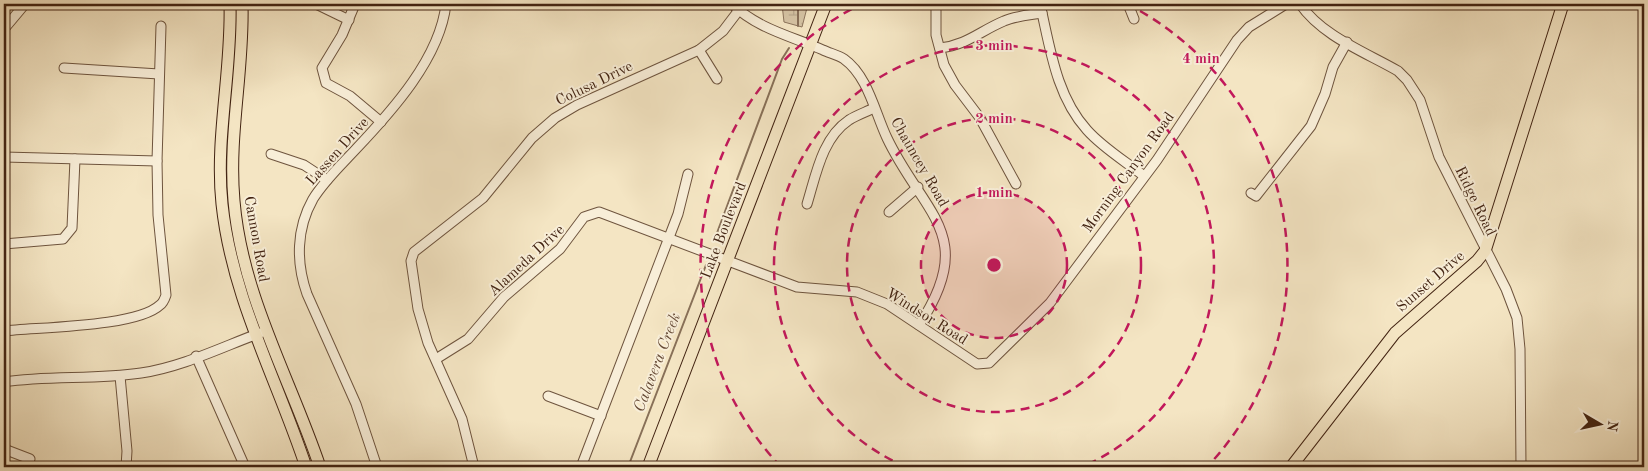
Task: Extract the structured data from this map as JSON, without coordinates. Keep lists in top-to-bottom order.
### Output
{
  "streets": {
    "main road": ["Lake Boulevard", "Cannon Road", "Sunset Drive"],
    "street": [
      "Colusa Drive",
      "Lassen Drive",
      "Chauncey Road",
      "Morning Canyon Road",
      "Ridge Road",
      "Alameda Drive",
      "Windsor Road"
    ]
  },
  "crossings": [
    ["Colusa Drive", "Chauncey Road"],
    ["Colusa Drive", "Alameda Drive"],
    ["Chauncey Road", "Lake Boulevard"],
    ["Chauncey Road", "Windsor Road"],
    ["Morning Canyon Road", "Windsor Road"],
    ["Ridge Road", "Sunset Drive"],
    ["Lake Boulevard", "Alameda Drive"],
    ["Lake Boulevard", "Windsor Road"],
    ["Alameda Drive", "Windsor Road"]
  ],
  "water": ["Calavera Creek"],
  "north": "right",
  "rings": [
    "3 min",
    "4 min",
    "2 min",
    "1 min"
  ]
}
